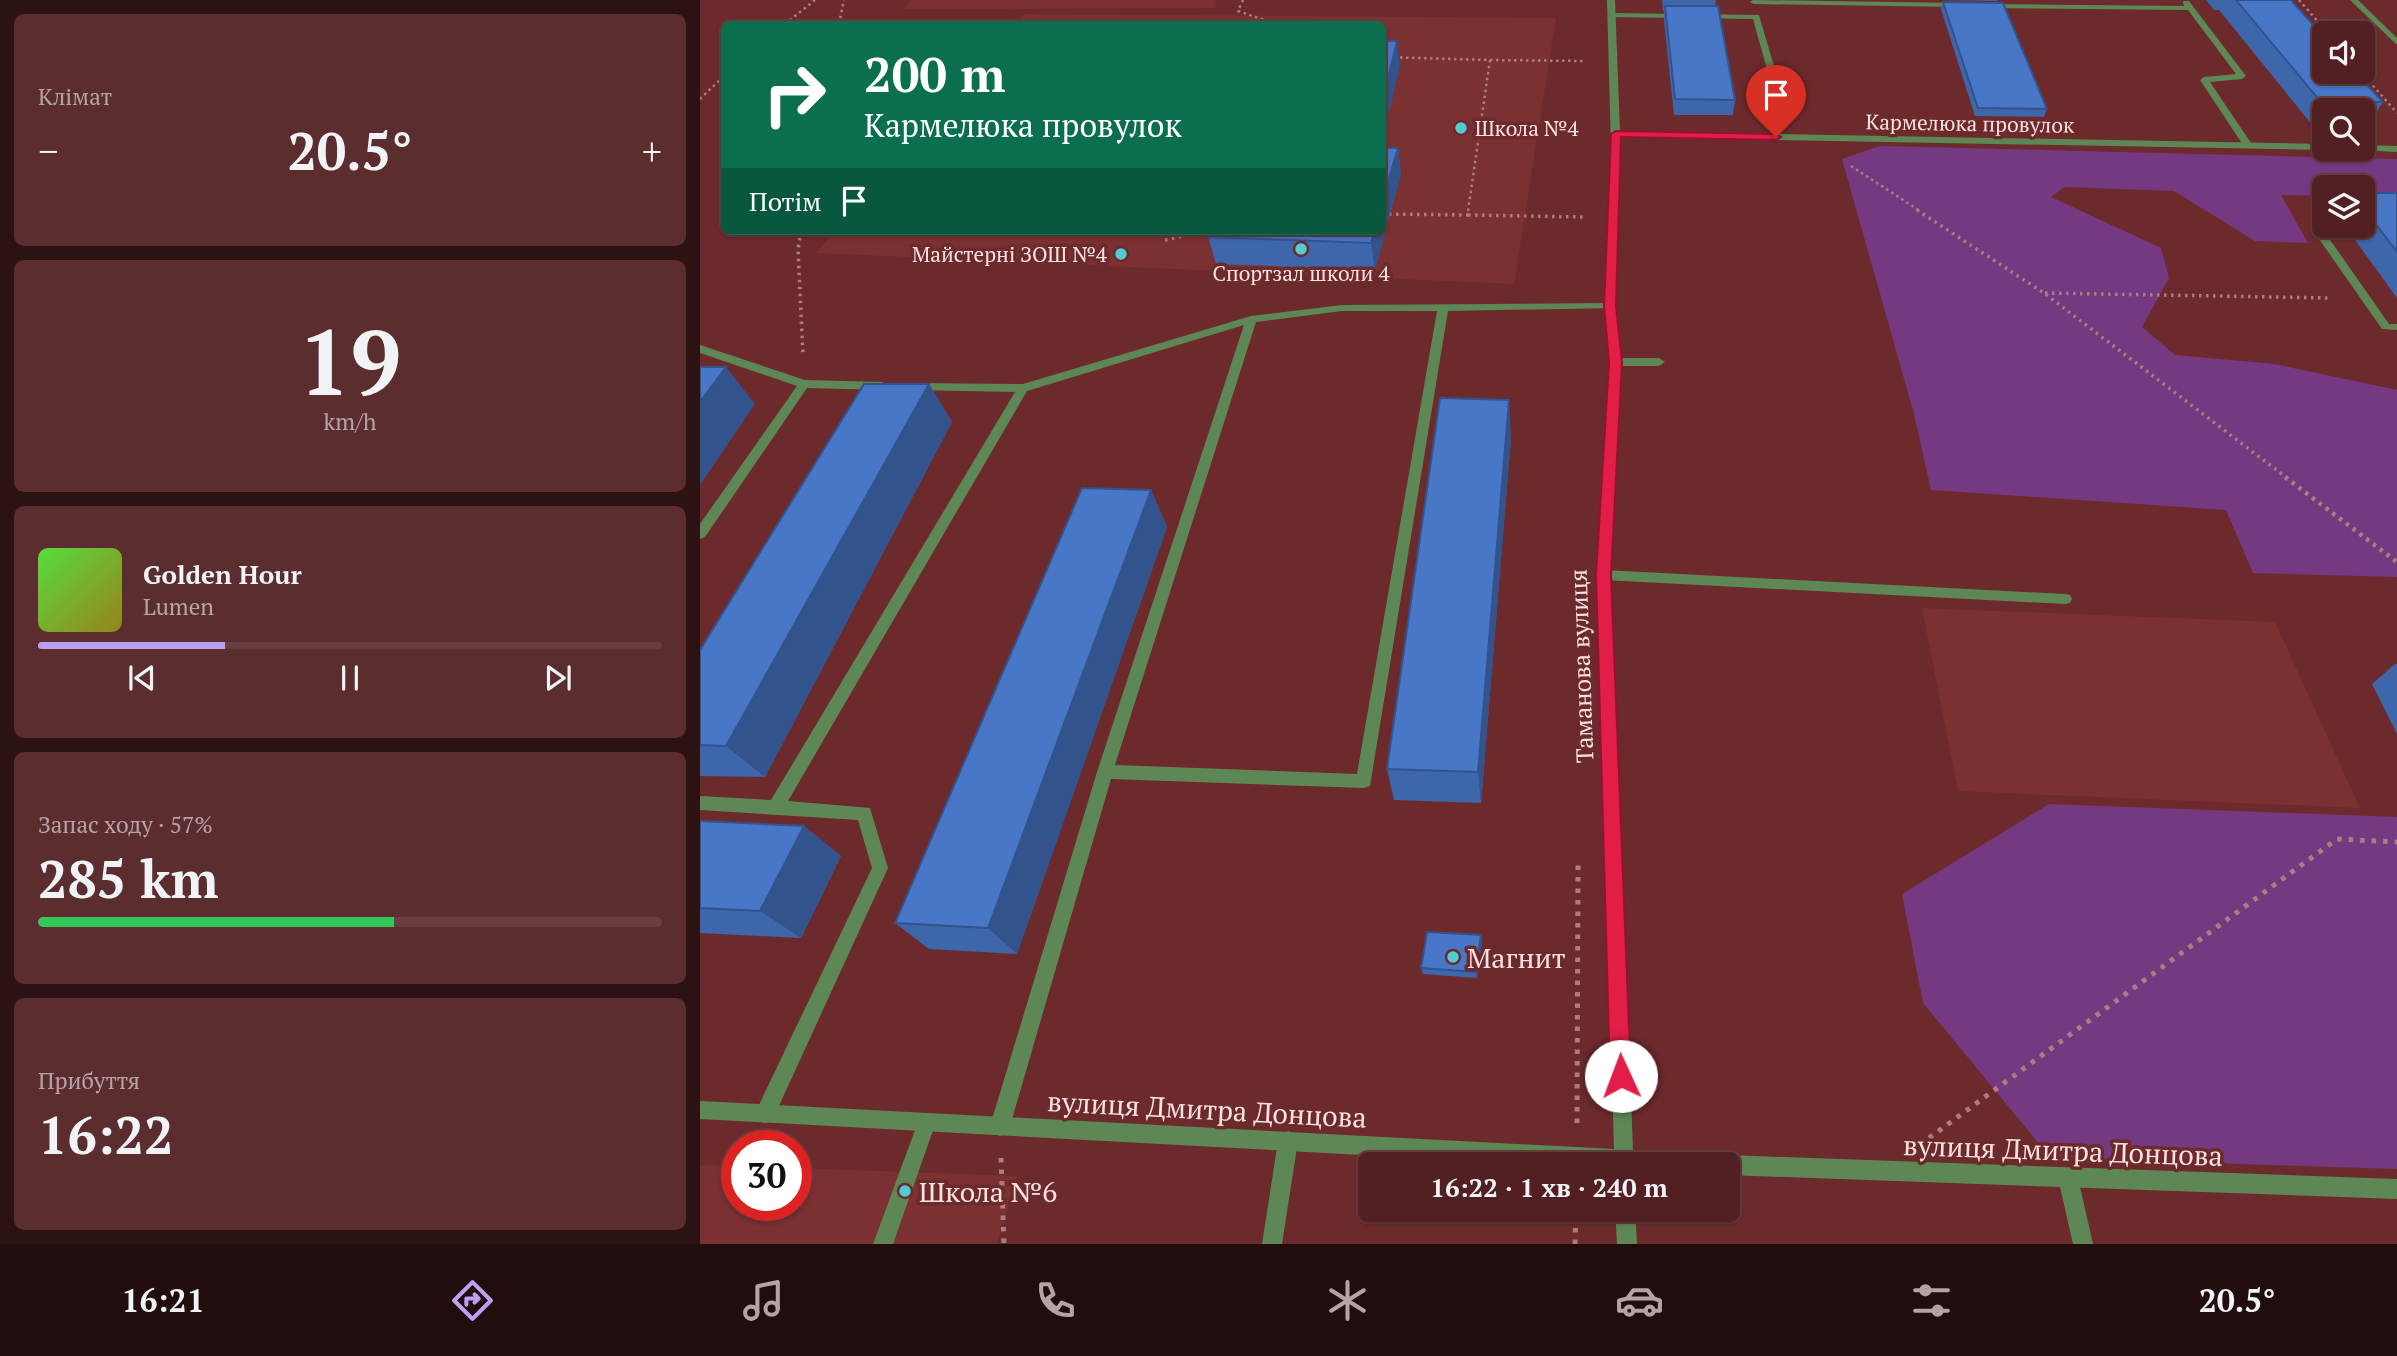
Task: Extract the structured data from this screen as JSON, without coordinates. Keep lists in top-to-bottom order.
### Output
{
  "streets": {
    "street": ["Кармелюка провулок", "Таманова вулиця", "вулиця Дмитра Донцова"]
  },
  "crossings": [
    ["Кармелюка провулок", "Таманова вулиця"]
  ],
  "places": [
    "Школа №4",
    "Спортзал школи 4",
    "Майстерні ЗОШ №4",
    "Магнит",
    "Школа №6"
  ],
  "page": {
    "tile": [
      "Клімат",
      ["19", "km/h"],
      ["Запас ходу · 57%", "285 km"],
      ["Прибуття", "16:22"]
    ],
    "turn": ["200 m", "Кармелюка провулок"],
    "heat": ["−", "20.5°", "+"],
    "then": "Потім",
    "song": ["Golden Hour", "Lumen"],
    "limit": "30",
    "trip": "16:22 · 1 хв · 240 m",
    "tabs": ["16:21", "20.5°"]
  }
}
